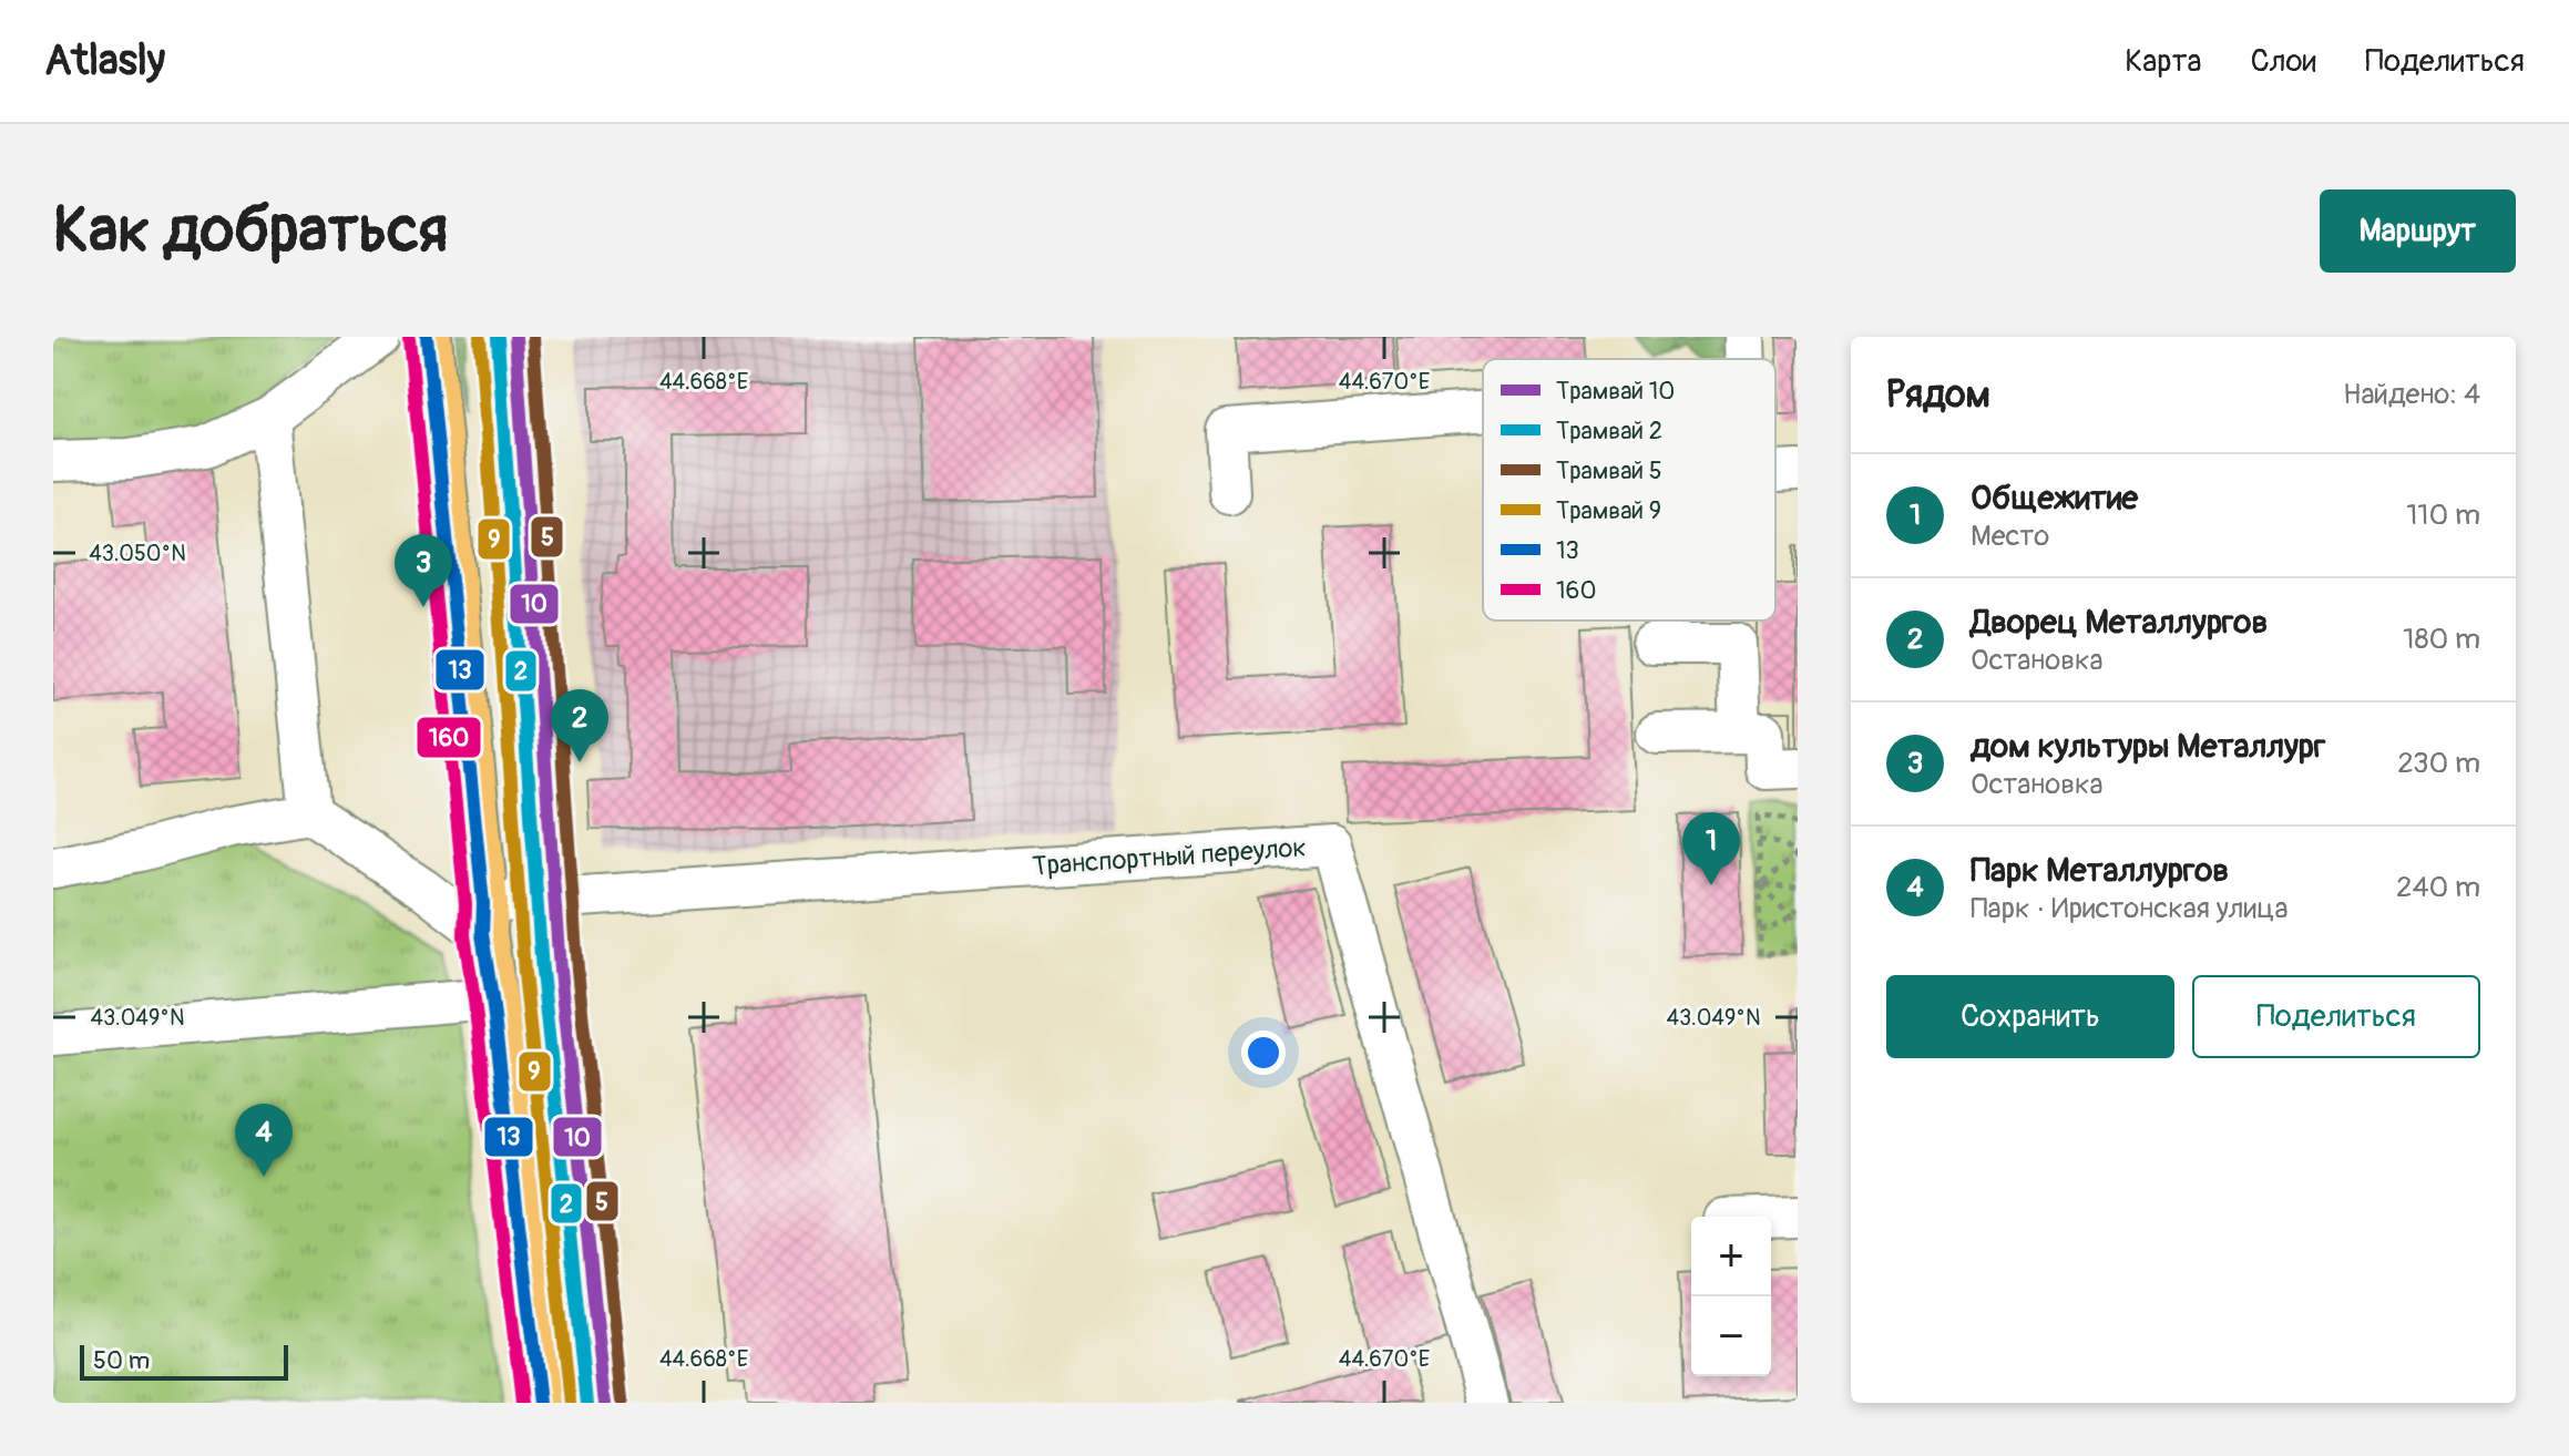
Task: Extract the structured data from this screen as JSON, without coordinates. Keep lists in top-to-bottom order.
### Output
{
  "streets": {
    "street": ["Транспортный переулок"]
  },
  "lines": [
    "tram line 10",
    "tram line 5",
    "transit line 13",
    "tram line 2",
    "tram line 9",
    "transit line 160"
  ],
  "legend": [
    "Трамвай 10",
    "Трамвай 2",
    "Трамвай 5",
    "Трамвай 9",
    "13",
    "160"
  ],
  "scale_bar": "50 m",
  "page": {
    "header": "Atlasly",
    "nav": ["Карта", "Слои", "Поделиться"],
    "buttons": [
      "Маршрут",
      ["Сохранить", "Поделиться"]
    ],
    "title": "Как добраться",
    "heading": ["Рядом", "Найдено: 4"],
    "list": [
      {
        "mark": "1",
        "name": "Общежитие",
        "note": "Место",
        "value": "110 m"
      },
      {
        "mark": "2",
        "name": "Дворец Металлургов",
        "note": "Остановка",
        "value": "180 m"
      },
      {
        "mark": "3",
        "name": "дом культуры Металлург",
        "note": "Остановка",
        "value": "230 m"
      },
      {
        "mark": "4",
        "name": "Парк Металлургов",
        "note": "Парк · Иристонская улица",
        "value": "240 m"
      }
    ],
    "pins": [
      "3",
      "2",
      "1",
      "4"
    ],
    "map_buttons": ["+", "−"],
    "scale": "50 m"
  },
  "coordinates": [
    "44.668°E",
    "44.670°E",
    "43.050°N",
    "43.049°N"
  ]
}
